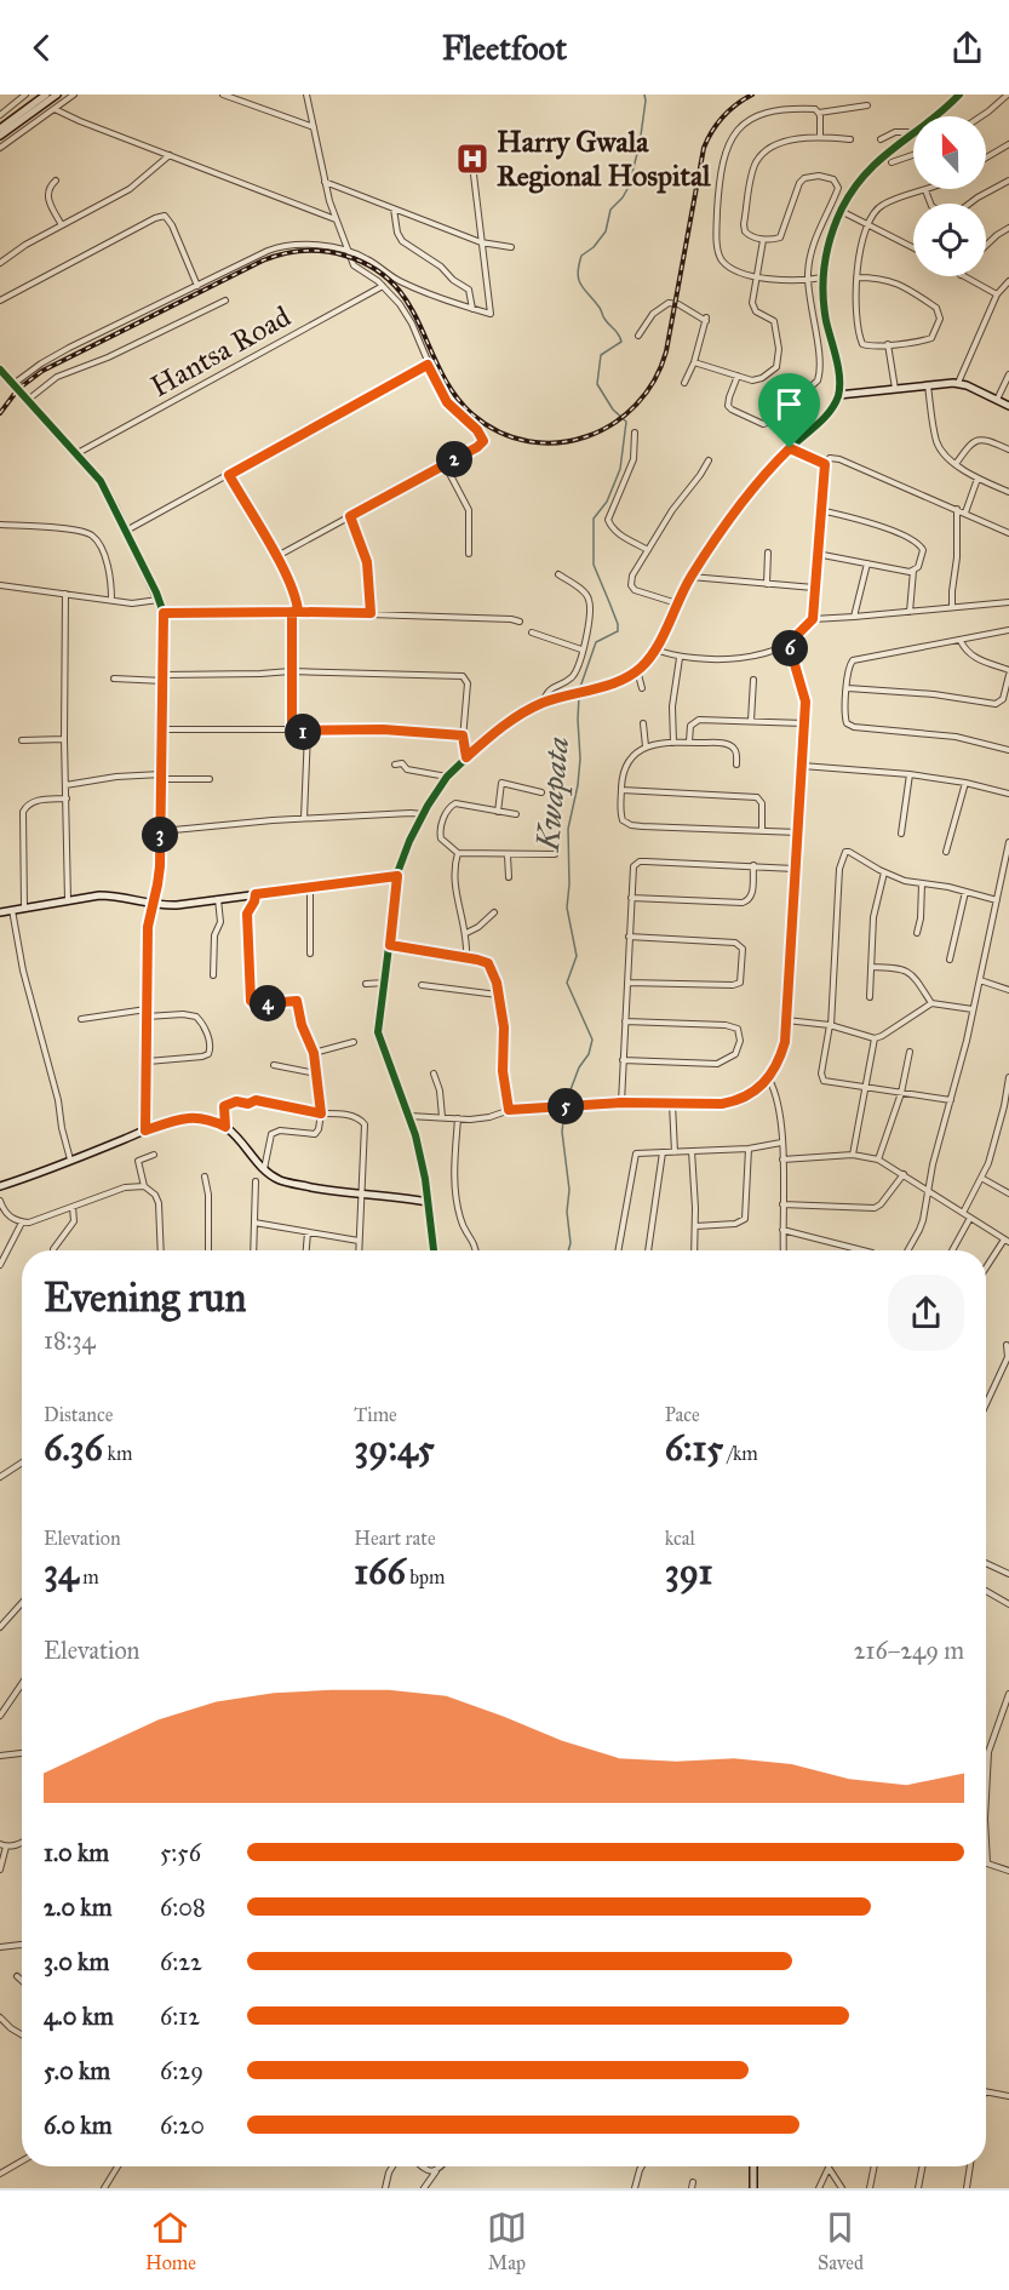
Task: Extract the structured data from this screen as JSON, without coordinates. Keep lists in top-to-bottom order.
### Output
{
  "streets": {
    "street": ["Hantsa Road"]
  },
  "water": ["Kwapata"],
  "places": {
    "hospital": ["Harry Gwala Regional Hospital"]
  },
  "north": "top",
  "page": {
    "header": "Fleetfoot",
    "pins": [
      "2",
      "6",
      "1",
      "3",
      "4",
      "5"
    ],
    "heading": ["Evening run", "18:34"],
    "stats": [
      ["Distance", "6.36 km"],
      ["Time", "39:45"],
      ["Pace", "6:15 /km"],
      ["Elevation", "34 m"],
      ["Heart rate", "166 bpm"],
      ["kcal", "391"]
    ],
    "chart": ["Elevation", "216–249 m"],
    "list": [
      {
        "name": "1.0 km",
        "note": "5:56"
      },
      {
        "name": "2.0 km",
        "note": "6:08"
      },
      {
        "name": "3.0 km",
        "note": "6:22"
      },
      {
        "name": "4.0 km",
        "note": "6:12"
      },
      {
        "name": "5.0 km",
        "note": "6:29"
      },
      {
        "name": "6.0 km",
        "note": "6:20"
      }
    ],
    "tabs": ["Home", "Map", "Saved"]
  }
}
